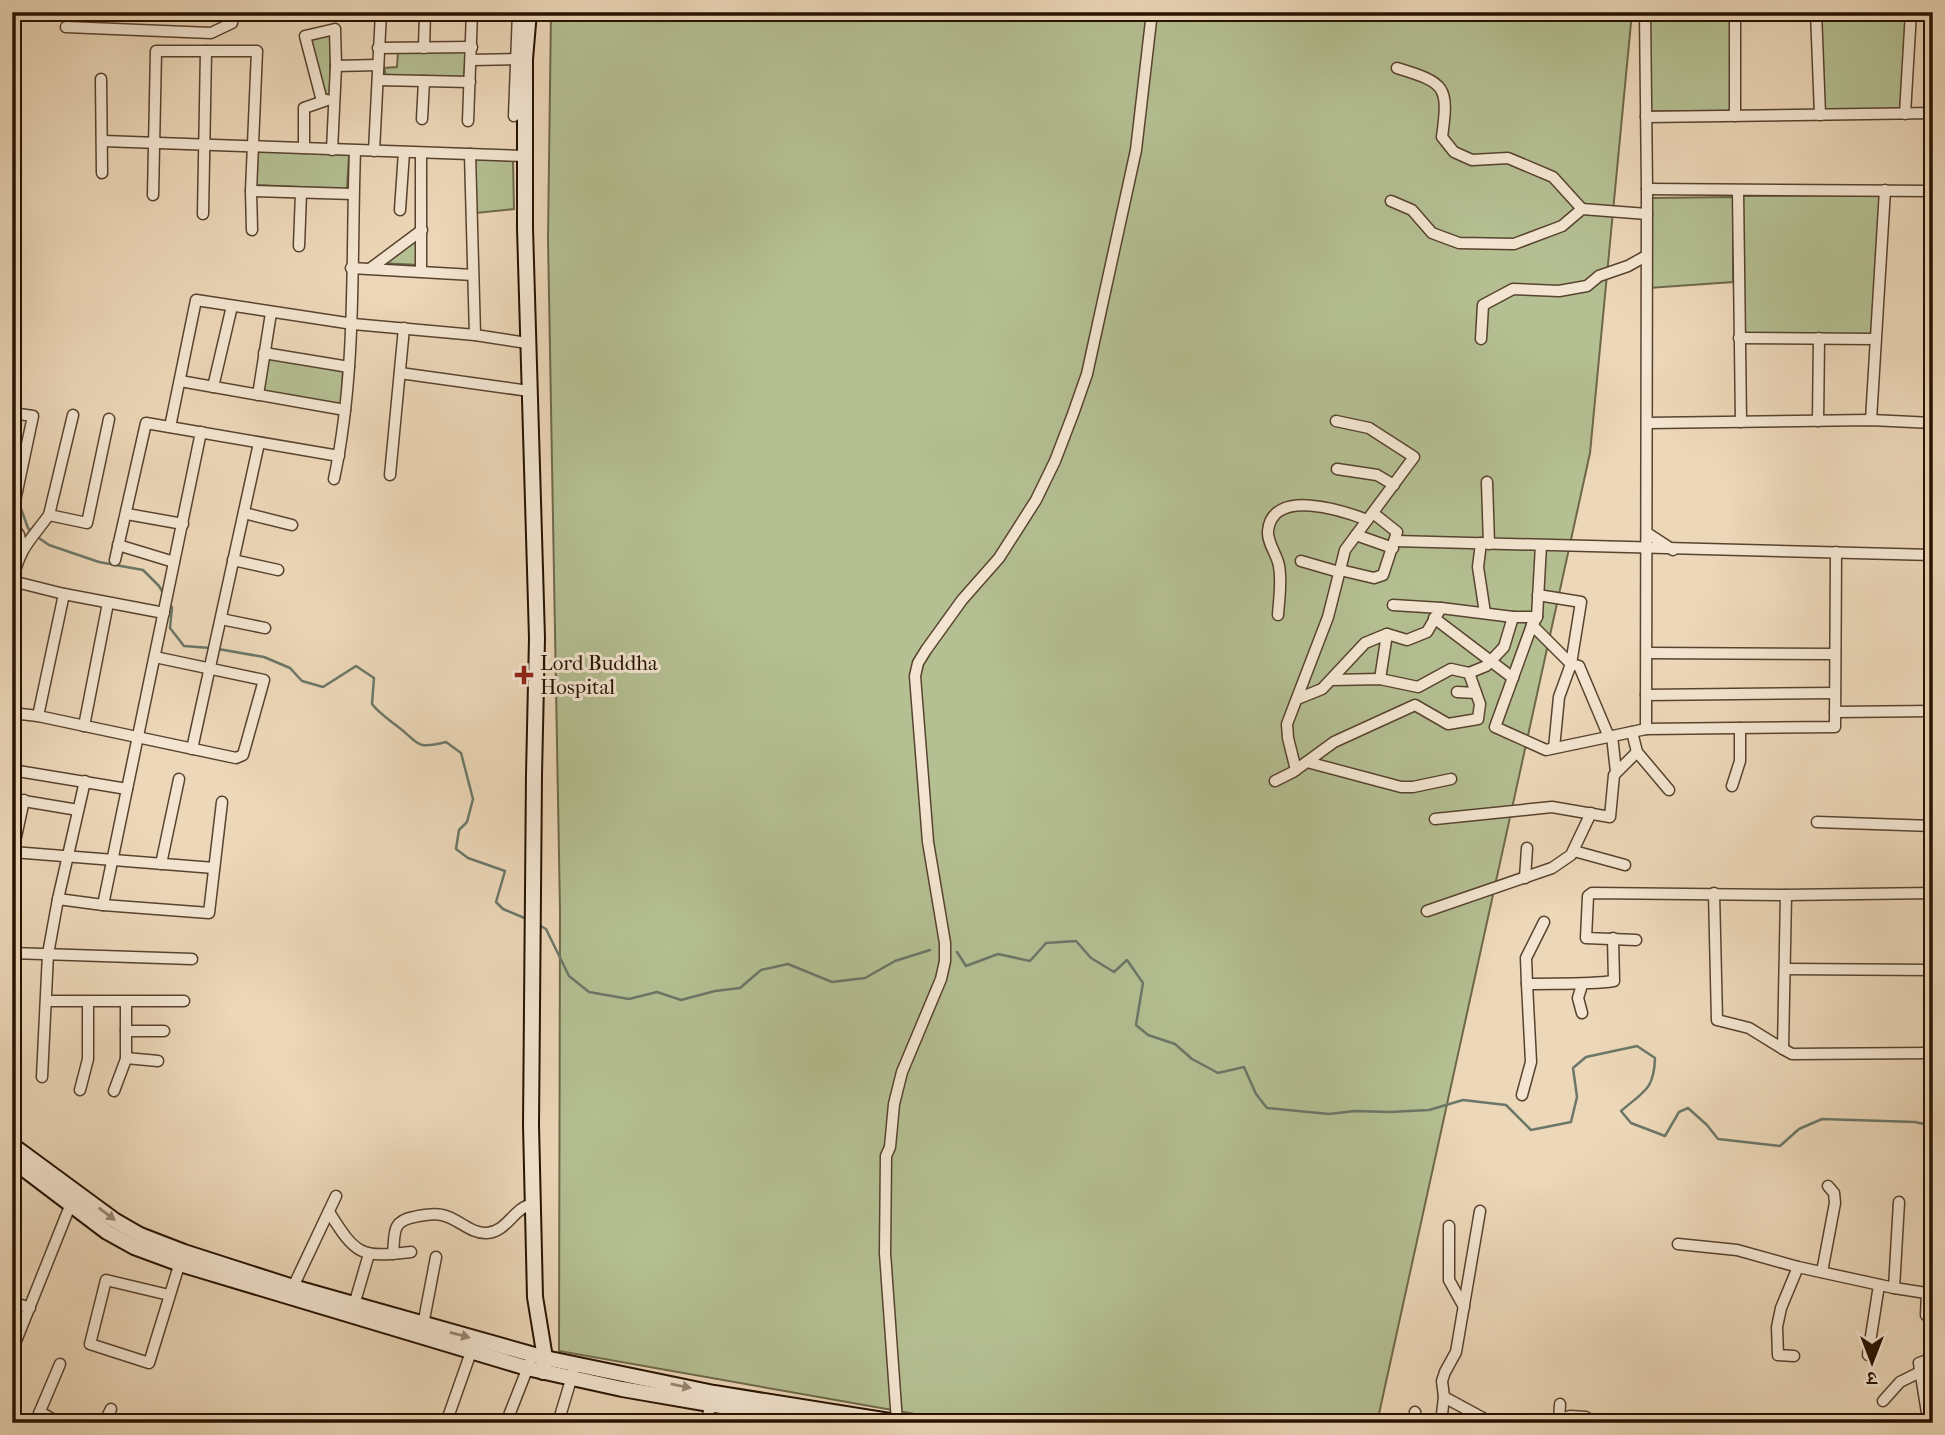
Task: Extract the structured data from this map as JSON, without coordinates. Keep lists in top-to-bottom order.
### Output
{
  "places": {
    "health": ["Lord Buddha Hospital"]
  },
  "north": "bottom"
}
